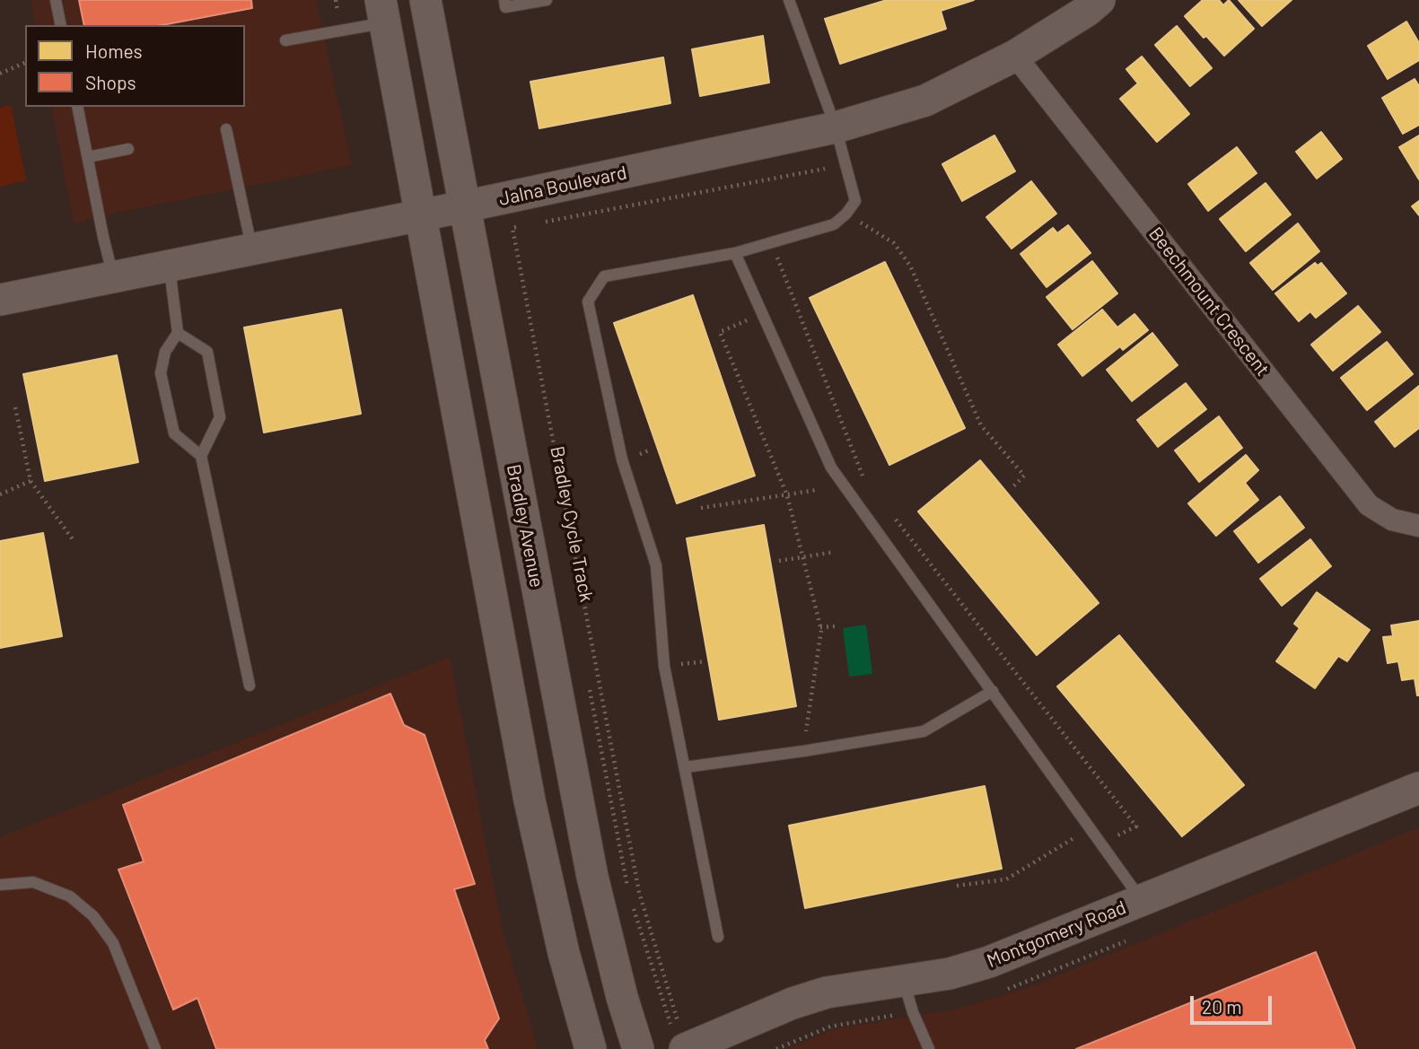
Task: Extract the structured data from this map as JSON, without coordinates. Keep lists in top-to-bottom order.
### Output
{
  "streets": {
    "main road": ["Jalna Boulevard", "Bradley Avenue", "Montgomery Road"],
    "street": ["Beechmount Crescent"]
  },
  "crossings": [
    ["Jalna Boulevard", "Beechmount Crescent"],
    ["Jalna Boulevard", "Bradley Avenue"]
  ],
  "legend": ["Homes", "Shops"],
  "scale_bar": "20 m"
}
